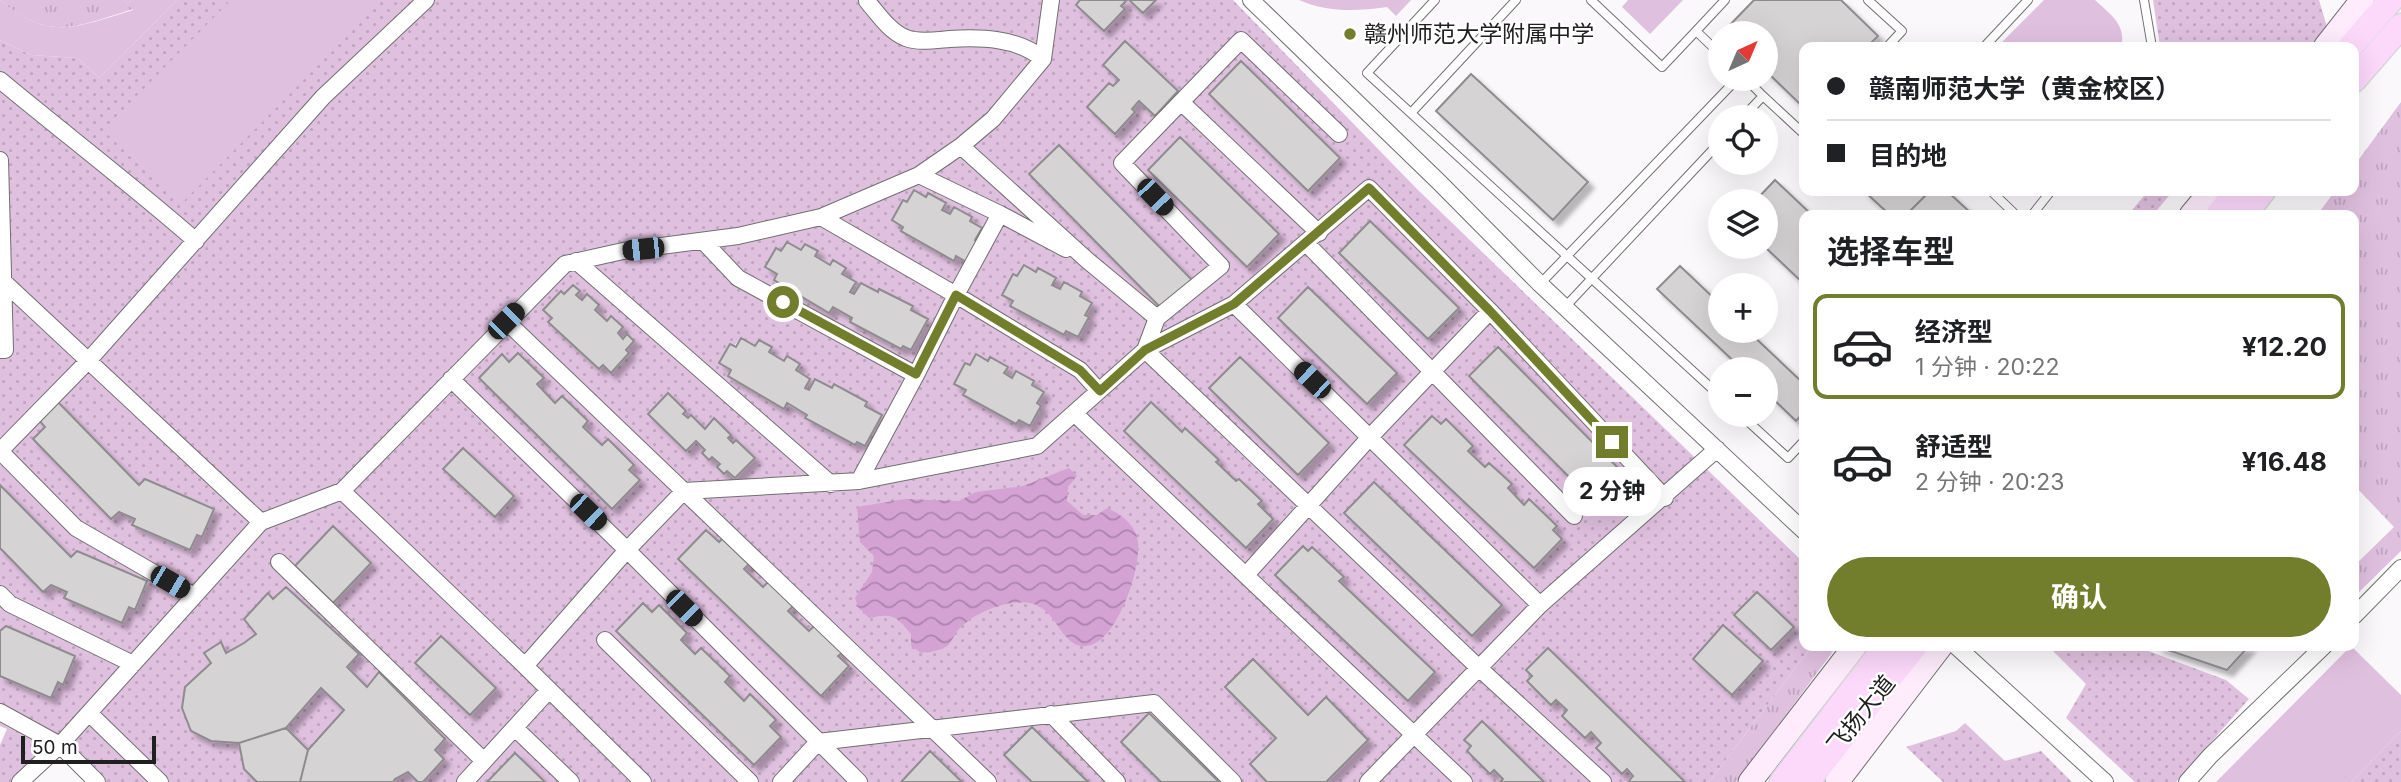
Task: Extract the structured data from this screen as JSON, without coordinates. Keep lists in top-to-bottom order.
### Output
{
  "streets": {
    "main road": ["飞扬大道"]
  },
  "places": ["赣州师范大学附属中学"],
  "scale_bar": "50 m",
  "north": "top right",
  "page": {
    "map_buttons": ["+", "−"],
    "banner": ["赣南师范大学（黄金校区）", "目的地"],
    "heading": "选择车型",
    "list": [
      {
        "name": "经济型",
        "note": "1 分钟 · 20:22",
        "value": "¥12.20"
      },
      {
        "name": "舒适型",
        "note": "2 分钟 · 20:23",
        "value": "¥16.48"
      }
    ],
    "bubble": "2 分钟",
    "buttons": "确认",
    "scale": "50 m"
  }
}
